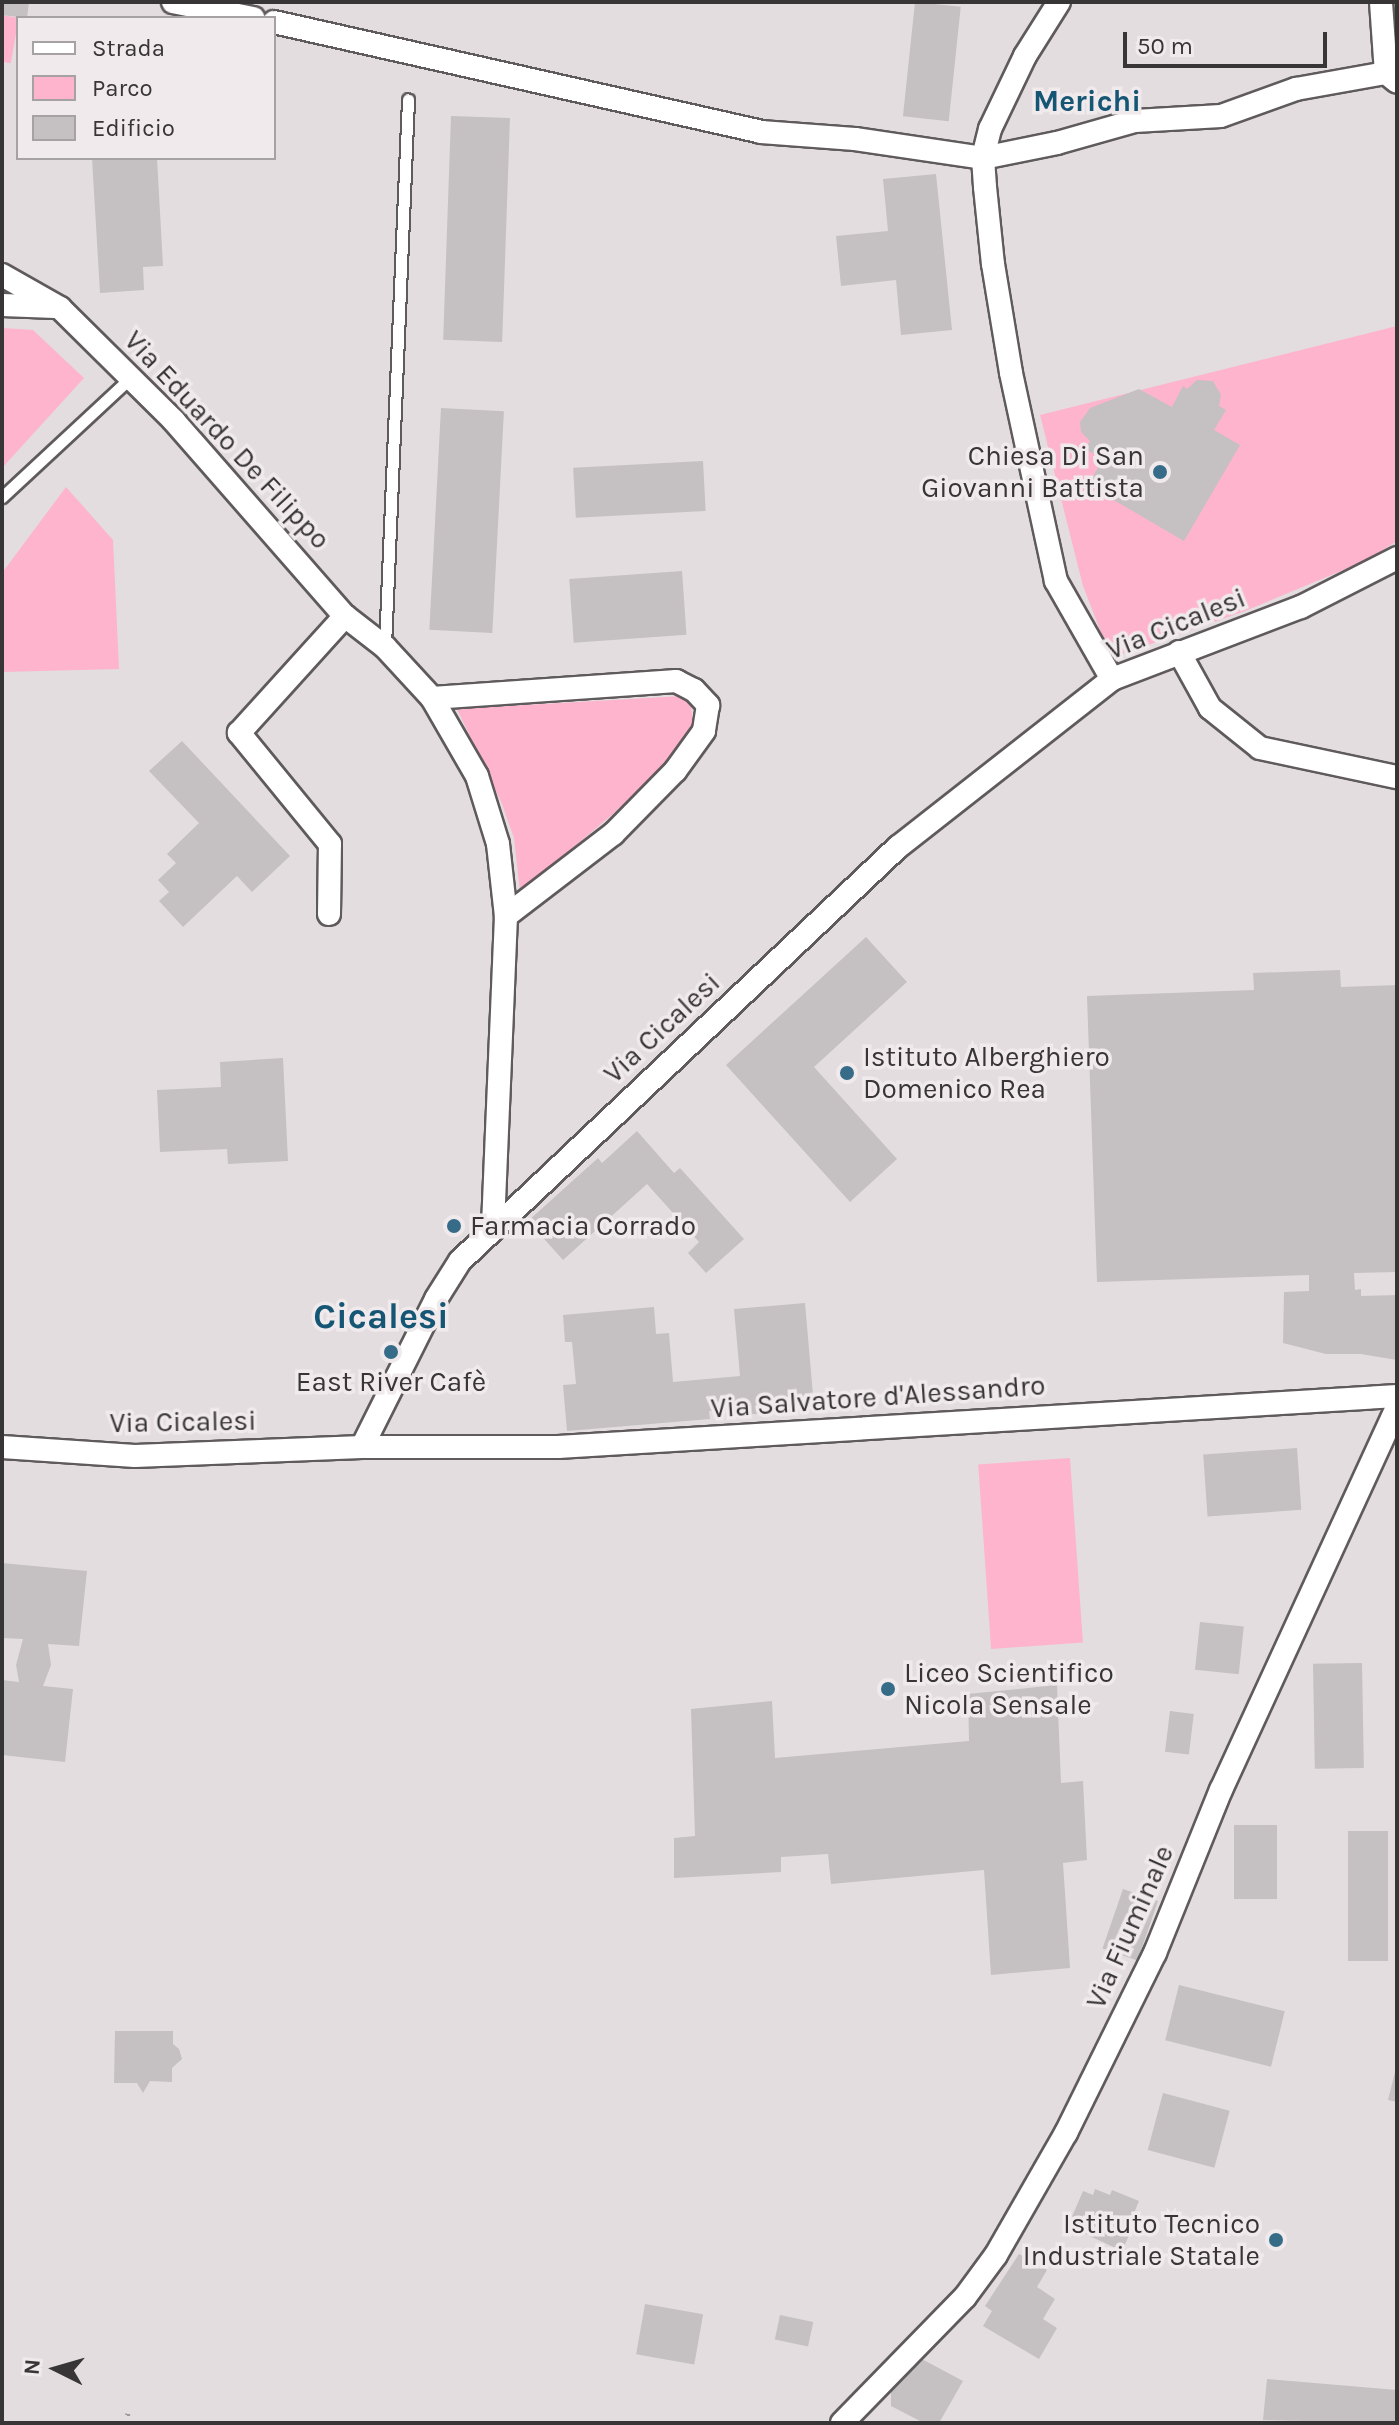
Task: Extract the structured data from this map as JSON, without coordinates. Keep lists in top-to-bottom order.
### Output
{
  "streets": {
    "street": [
      "Via Eduardo De Filippo",
      "Via Cicalesi",
      "Via Salvatore d'Alessandro",
      "Via Fiuminale"
    ]
  },
  "crossings": [
    ["Via Eduardo De Filippo", "Via Cicalesi"],
    ["Via Cicalesi", "Via Salvatore d'Alessandro"]
  ],
  "districts": ["Merichi", "Cicalesi"],
  "places": [
    "Chiesa Di San Giovanni Battista",
    "Istituto Alberghiero Domenico Rea",
    "Farmacia Corrado",
    "East River Cafè",
    "Liceo Scientifico Nicola Sensale",
    "Istituto Tecnico Industriale Statale"
  ],
  "legend": ["Strada", "Parco", "Edificio"],
  "scale_bar": "50 m",
  "north": "left"
}
